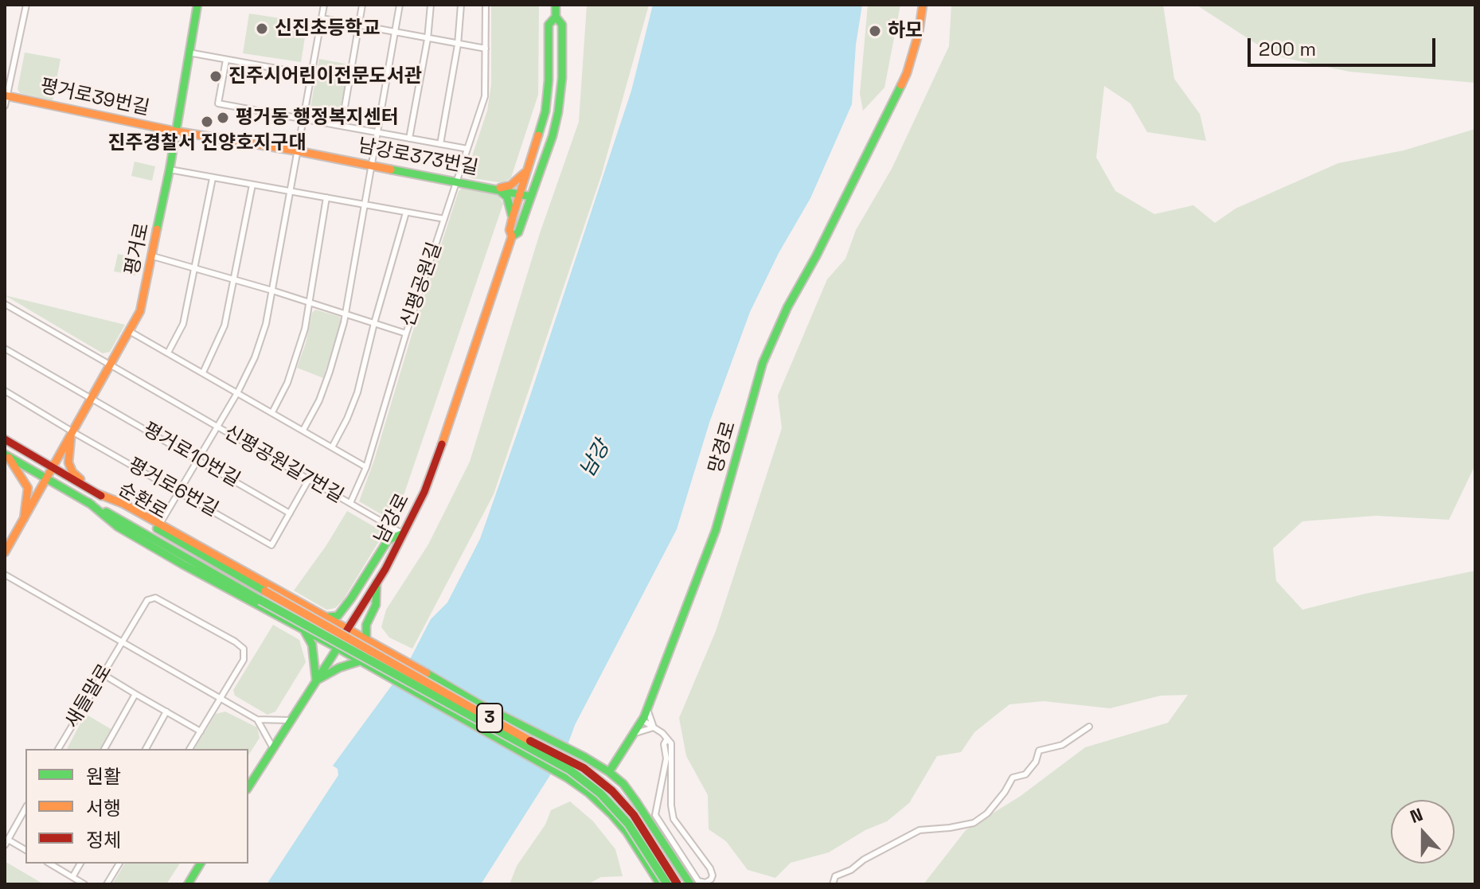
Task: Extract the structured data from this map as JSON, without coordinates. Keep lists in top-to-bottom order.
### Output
{
  "streets": {
    "main road": [
      "평거로39번길",
      "남강로373번길",
      "평거로",
      "망경로",
      "순환로",
      "남강로",
      "3"
    ],
    "street": [
      "신평공원길",
      "평거로10번길",
      "신평공원길7번길",
      "평거로6번길",
      "새들말로"
    ]
  },
  "crossings": [
    ["평거로39번길", "남강로373번길"],
    ["평거로39번길", "평거로"],
    ["남강로373번길", "신평공원길"],
    ["남강로373번길", "남강로"],
    ["평거로", "평거로10번길"],
    ["평거로", "신평공원길7번길"],
    ["평거로", "평거로6번길"],
    ["평거로", "순환로"],
    ["신평공원길", "신평공원길7번길"],
    ["평거로10번길", "평거로6번길"]
  ],
  "water": ["남강"],
  "places": [
    "신진초등학교",
    "하모",
    "진주시어린이전문도서관",
    "평거동 행정복지센터",
    "진주경찰서 진양호지구대"
  ],
  "legend": ["원활", "서행", "정체"],
  "scale_bar": "200 m",
  "north": "top"
}
